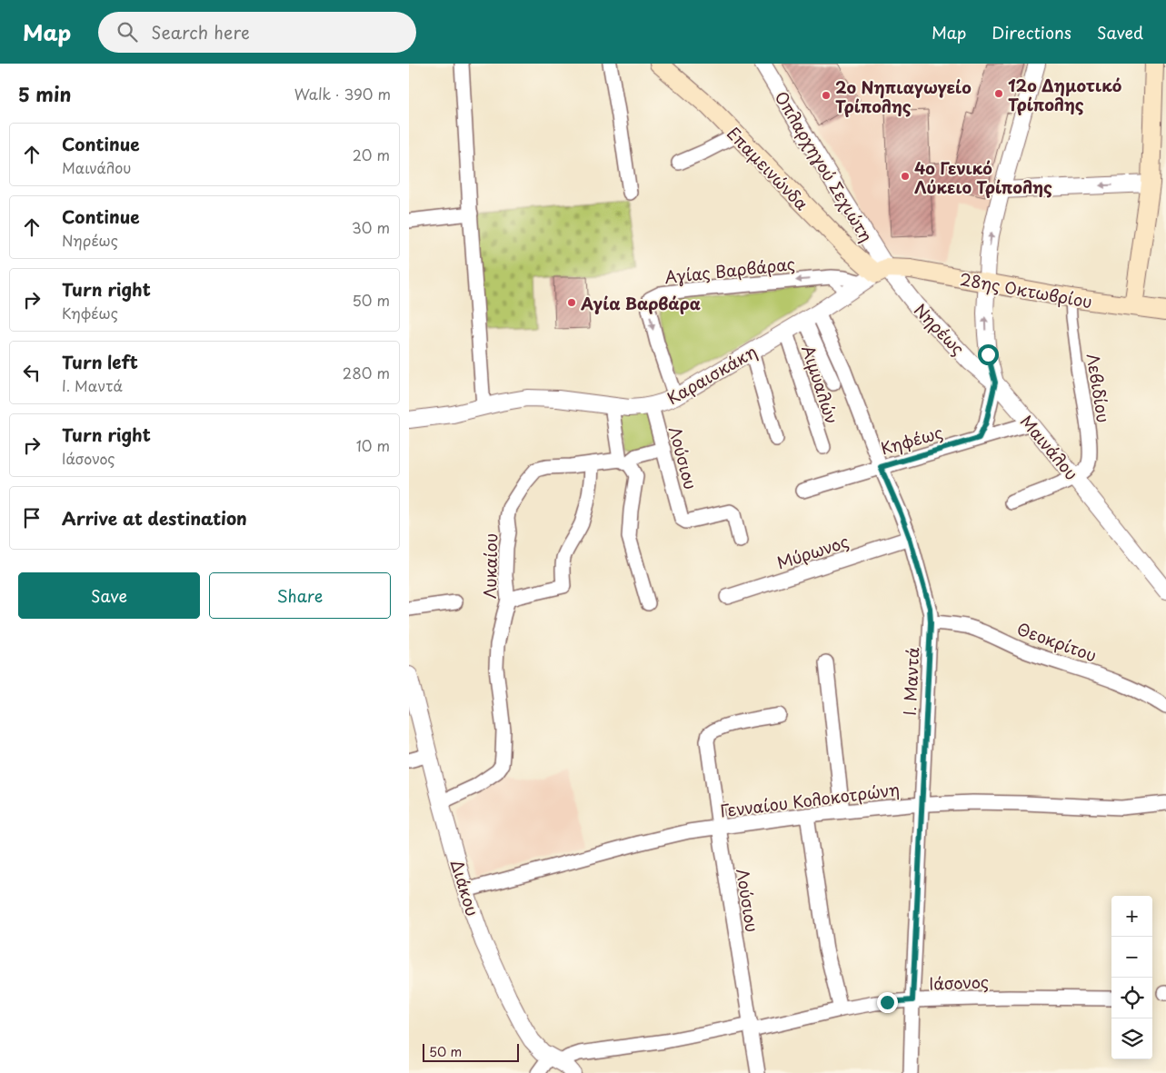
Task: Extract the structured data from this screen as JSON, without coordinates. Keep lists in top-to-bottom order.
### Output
{
  "streets": {
    "main road": ["Επαμεινώνδα", "28ης Οκτωβρίου"],
    "street": [
      "Οπλαρχηγού Σεχιώτη",
      "Αγίας Βαρβάρας",
      "Νηρέως",
      "Καραισκάκη",
      "Αιμυαλών",
      "Λεβιδίου",
      "Κηφέως",
      "Μαινάλου",
      "Λούσιου",
      "Μύρωνος",
      "Λυκαίου",
      "Θεοκρίτου",
      "Ι. Μαντά",
      "Γενναίου Κολοκοτρώνη",
      "Διάκου",
      "Ιάσονος"
    ]
  },
  "crossings": [
    ["Οπλαρχηγού Σεχιώτη", "Επαμεινώνδα"],
    ["Οπλαρχηγού Σεχιώτη", "Αγίας Βαρβάρας"],
    ["Οπλαρχηγού Σεχιώτη", "28ης Οκτωβρίου"],
    ["Οπλαρχηγού Σεχιώτη", "Νηρέως"],
    ["Οπλαρχηγού Σεχιώτη", "Καραισκάκη"],
    ["Επαμεινώνδα", "Αγίας Βαρβάρας"],
    ["Επαμεινώνδα", "28ης Οκτωβρίου"],
    ["Επαμεινώνδα", "Νηρέως"],
    ["Επαμεινώνδα", "Καραισκάκη"],
    ["Αγίας Βαρβάρας", "28ης Οκτωβρίου"],
    ["Αγίας Βαρβάρας", "Νηρέως"],
    ["Αγίας Βαρβάρας", "Καραισκάκη"],
    ["28ης Οκτωβρίου", "Νηρέως"],
    ["28ης Οκτωβρίου", "Καραισκάκη"],
    ["28ης Οκτωβρίου", "Λεβιδίου"],
    ["28ης Οκτωβρίου", "Μαινάλου"],
    ["Νηρέως", "Καραισκάκη"],
    ["Νηρέως", "Μαινάλου"],
    ["Καραισκάκη", "Αιμυαλών"],
    ["Καραισκάκη", "Λούσιου"],
    ["Καραισκάκη", "Ι. Μαντά"],
    ["Λεβιδίου", "Μαινάλου"],
    ["Κηφέως", "Μαινάλου"],
    ["Κηφέως", "Ι. Μαντά"],
    ["Λούσιου", "Γενναίου Κολοκοτρώνη"],
    ["Λούσιου", "Ιάσονος"],
    ["Μύρωνος", "Ι. Μαντά"],
    ["Λυκαίου", "Διάκου"],
    ["Θεοκρίτου", "Ι. Μαντά"],
    ["Ι. Μαντά", "Γενναίου Κολοκοτρώνη"],
    ["Ι. Μαντά", "Ιάσονος"],
    ["Γενναίου Κολοκοτρώνη", "Διάκου"],
    ["Διάκου", "Ιάσονος"]
  ],
  "places": [
    "12ο Δημοτικό Τρίπολης",
    "2ο Νηπιαγωγείο Τρίπολης",
    "4ο Γενικό Λύκειο Τρίπολης",
    "Αγία Βαρβάρα"
  ],
  "scale_bar": "50 m",
  "page": {
    "header": "Map",
    "search": "Search here",
    "nav": ["Map", "Directions", "Saved"],
    "heading": ["5 min", "Walk · 390 m"],
    "list": [
      ["Continue", "Μαινάλου", "20 m"],
      ["Continue", "Νηρέως", "30 m"],
      ["Turn right", "Κηφέως", "50 m"],
      ["Turn left", "Ι. Μαντά", "280 m"],
      ["Turn right", "Ιάσονος", "10 m"],
      "Arrive at destination"
    ],
    "buttons": ["Save", "Share"],
    "map_buttons": ["+", "−"],
    "scale": "50 m"
  }
}
